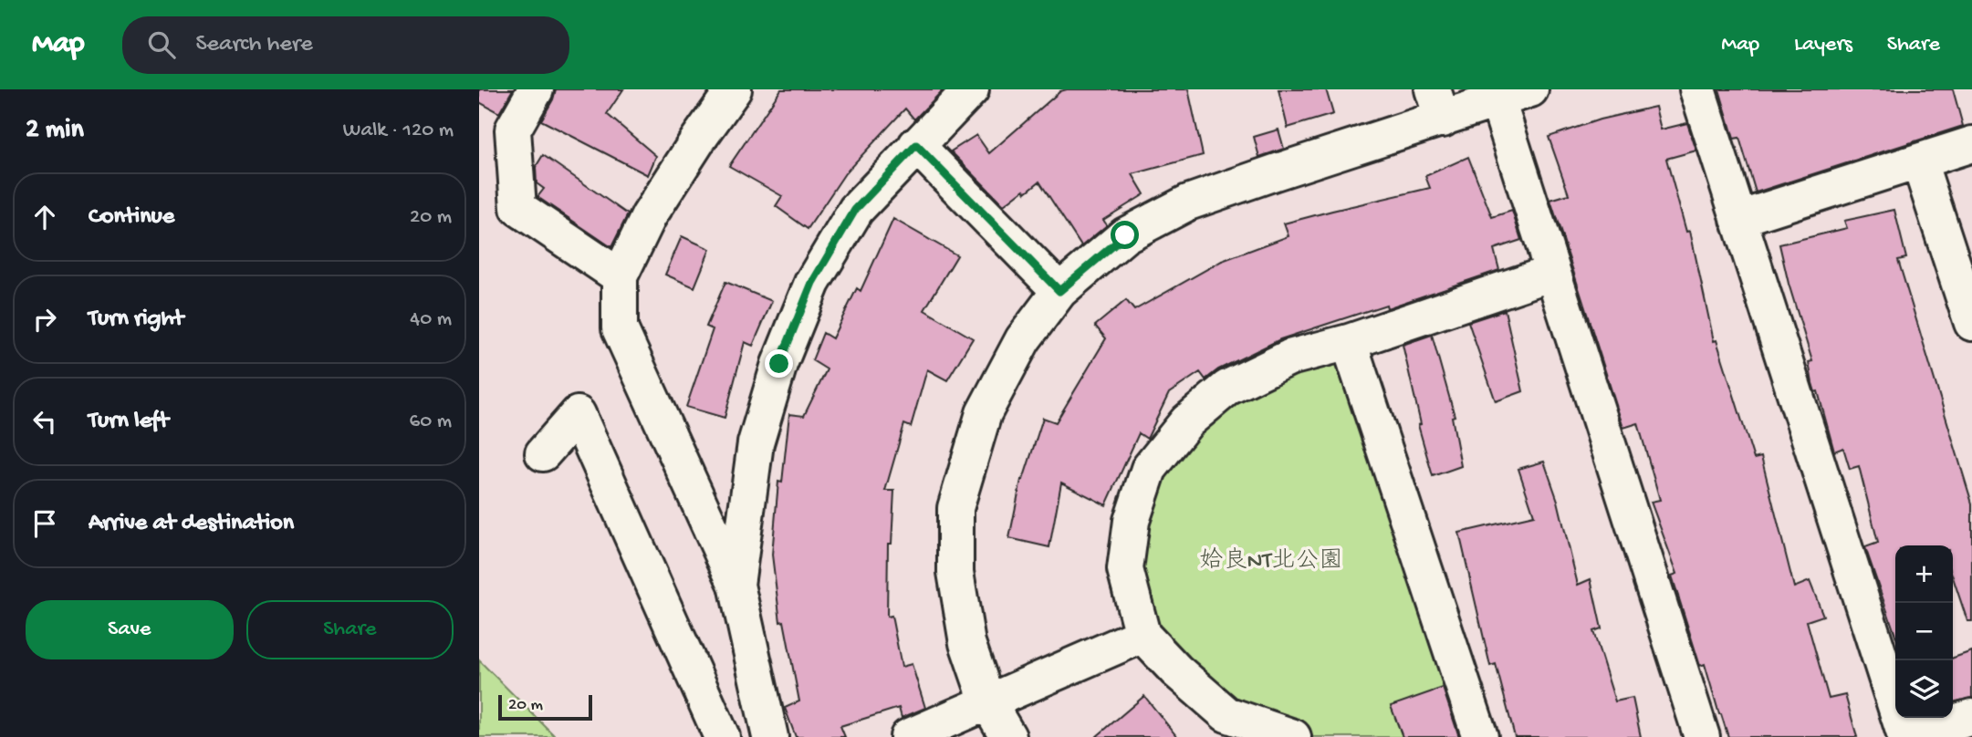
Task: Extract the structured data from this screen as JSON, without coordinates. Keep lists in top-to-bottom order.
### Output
{
  "parks": ["姶良NT北公園"],
  "scale_bar": "20 m",
  "page": {
    "header": "Map",
    "search": "Search here",
    "nav": ["Map", "Layers", "Share"],
    "heading": ["2 min", "Walk · 120 m"],
    "list": [
      ["Continue", "20 m"],
      ["Turn right", "40 m"],
      ["Turn left", "60 m"],
      "Arrive at destination"
    ],
    "map_buttons": ["+", "−"],
    "buttons": ["Save", "Share"],
    "scale": "20 m"
  }
}
